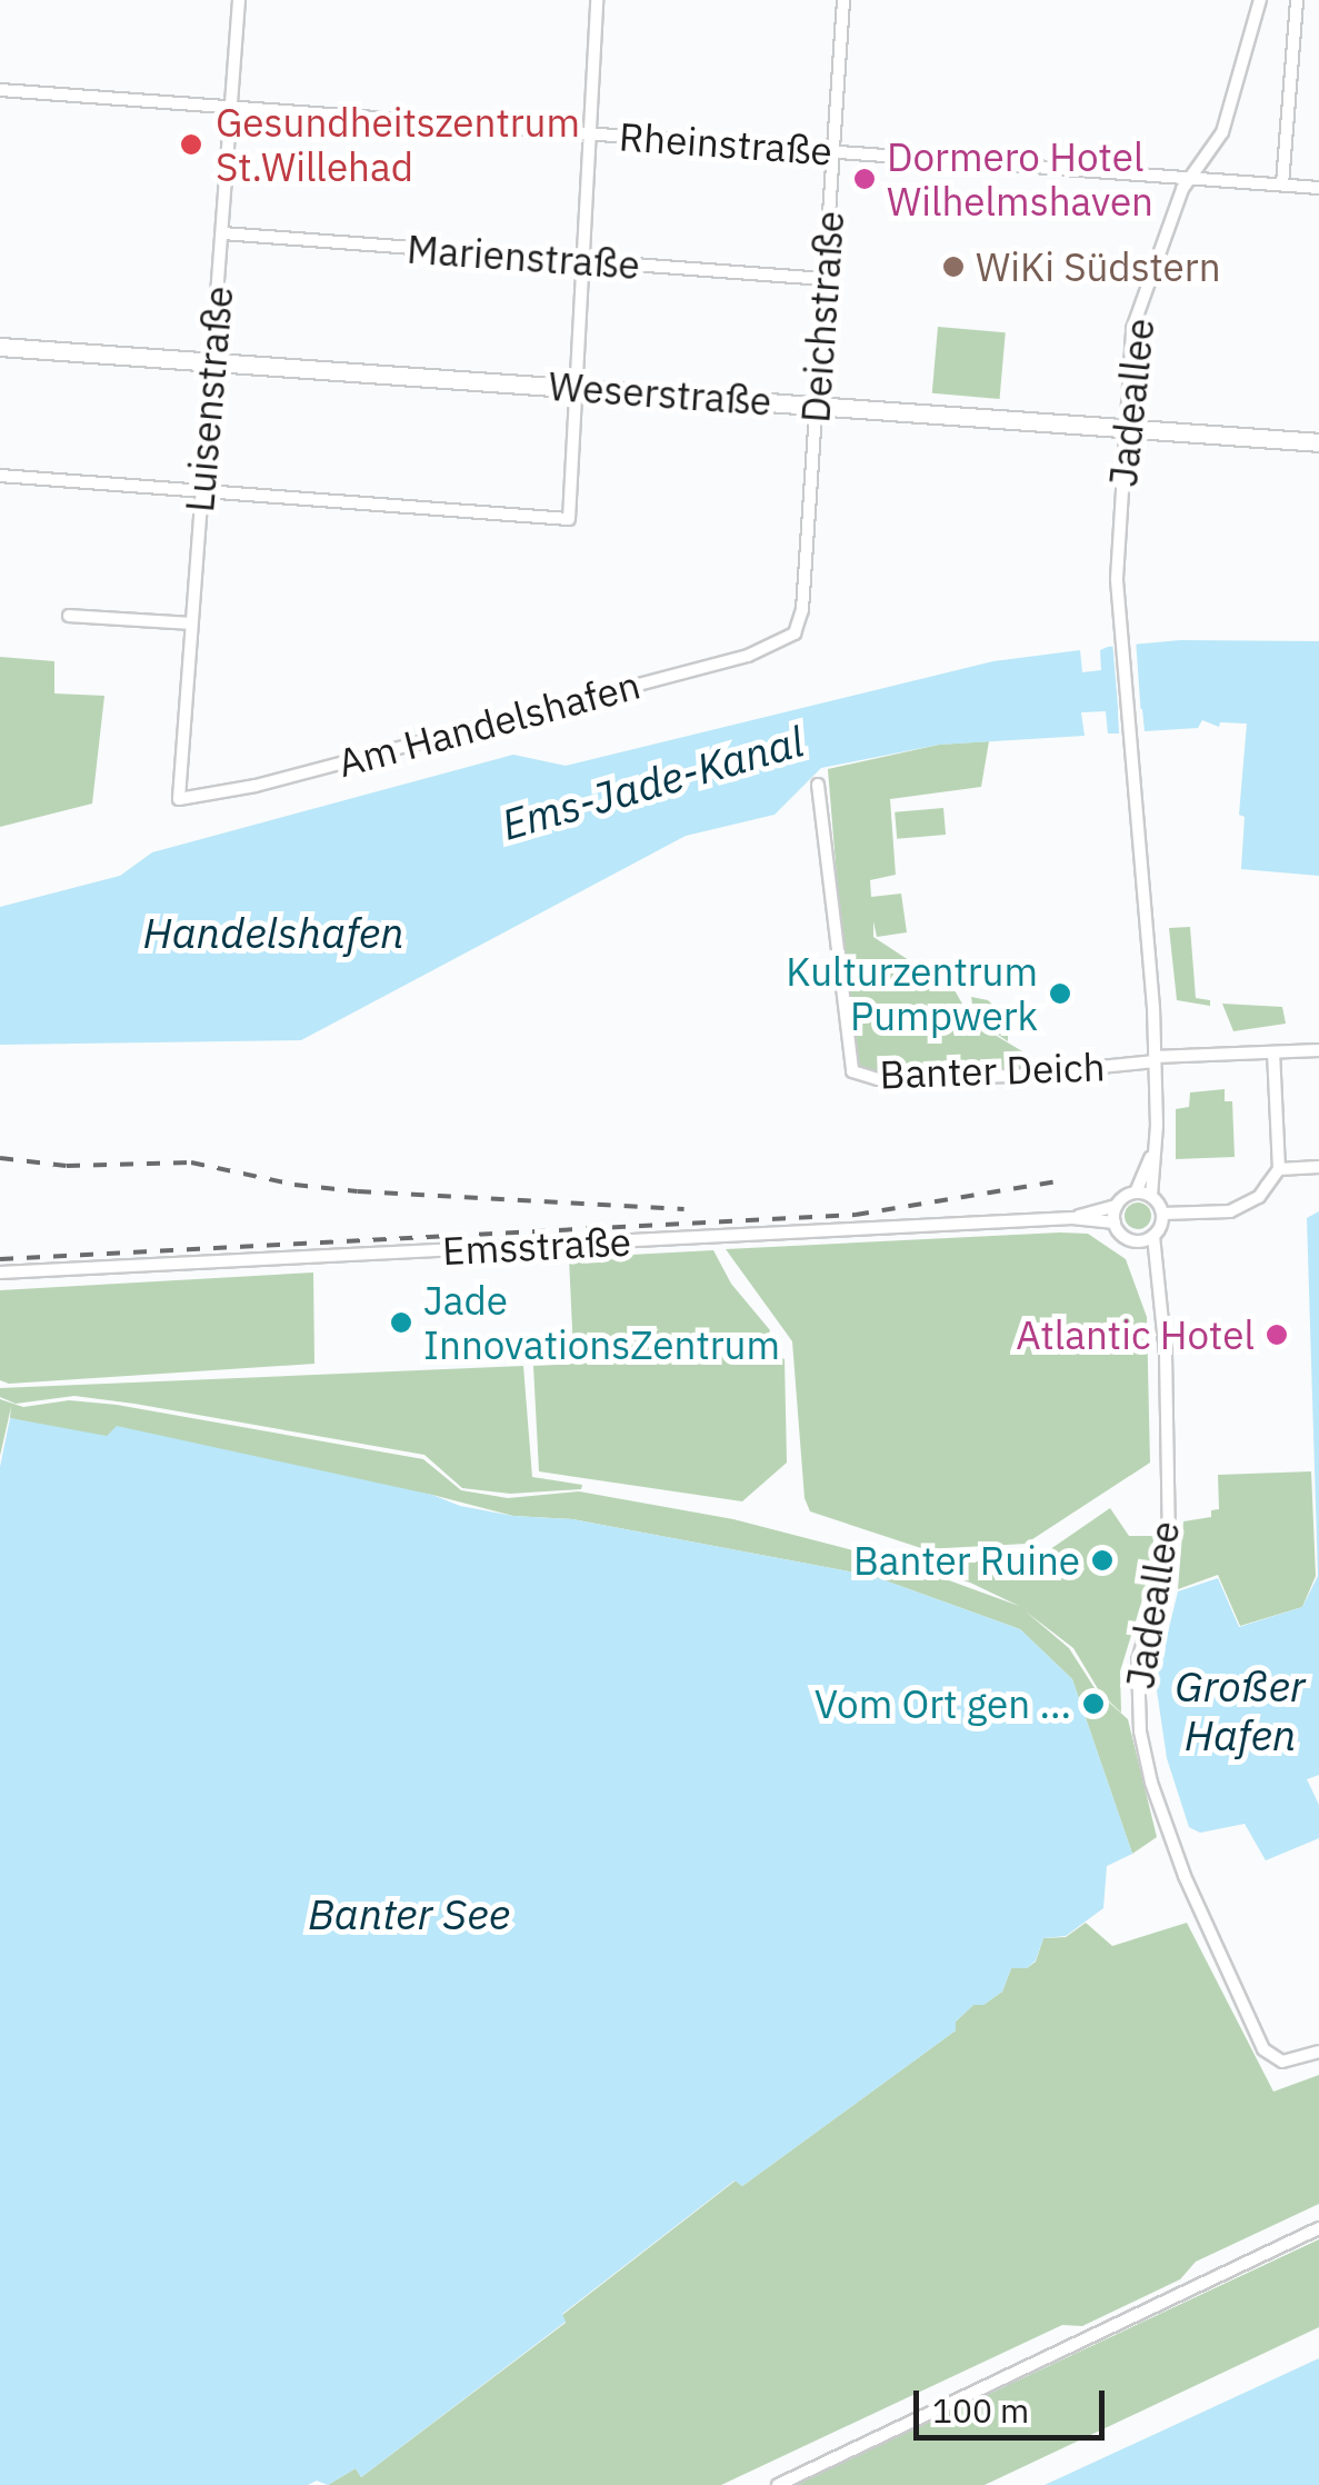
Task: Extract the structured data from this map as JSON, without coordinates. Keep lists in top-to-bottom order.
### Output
{
  "streets": {
    "street": [
      "Rheinstraße",
      "Marienstraße",
      "Deichstraße",
      "Weserstraße",
      "Luisenstraße",
      "Jadeallee",
      "Am Handelshafen",
      "Banter Deich",
      "Emsstraße"
    ]
  },
  "crossings": [
    ["Rheinstraße", "Deichstraße"],
    ["Rheinstraße", "Luisenstraße"],
    ["Rheinstraße", "Jadeallee"],
    ["Marienstraße", "Deichstraße"],
    ["Marienstraße", "Luisenstraße"],
    ["Deichstraße", "Weserstraße"],
    ["Deichstraße", "Am Handelshafen"],
    ["Weserstraße", "Luisenstraße"],
    ["Weserstraße", "Jadeallee"],
    ["Luisenstraße", "Am Handelshafen"],
    ["Jadeallee", "Banter Deich"],
    ["Jadeallee", "Emsstraße"]
  ],
  "water": [
    "Ems-Jade-Kanal",
    "Handelshafen",
    "Großer Hafen",
    "Banter See"
  ],
  "places": [
    "Gesundheitszentrum St.Willehad",
    "Dormero Hotel Wilhelmshaven",
    "WiKi Südstern",
    "Kulturzentrum Pumpwerk",
    "Jade InnovationsZentrum",
    "Atlantic Hotel",
    "Banter Ruine",
    "Vom Ort gen ..."
  ],
  "scale_bar": "100 m"
}
